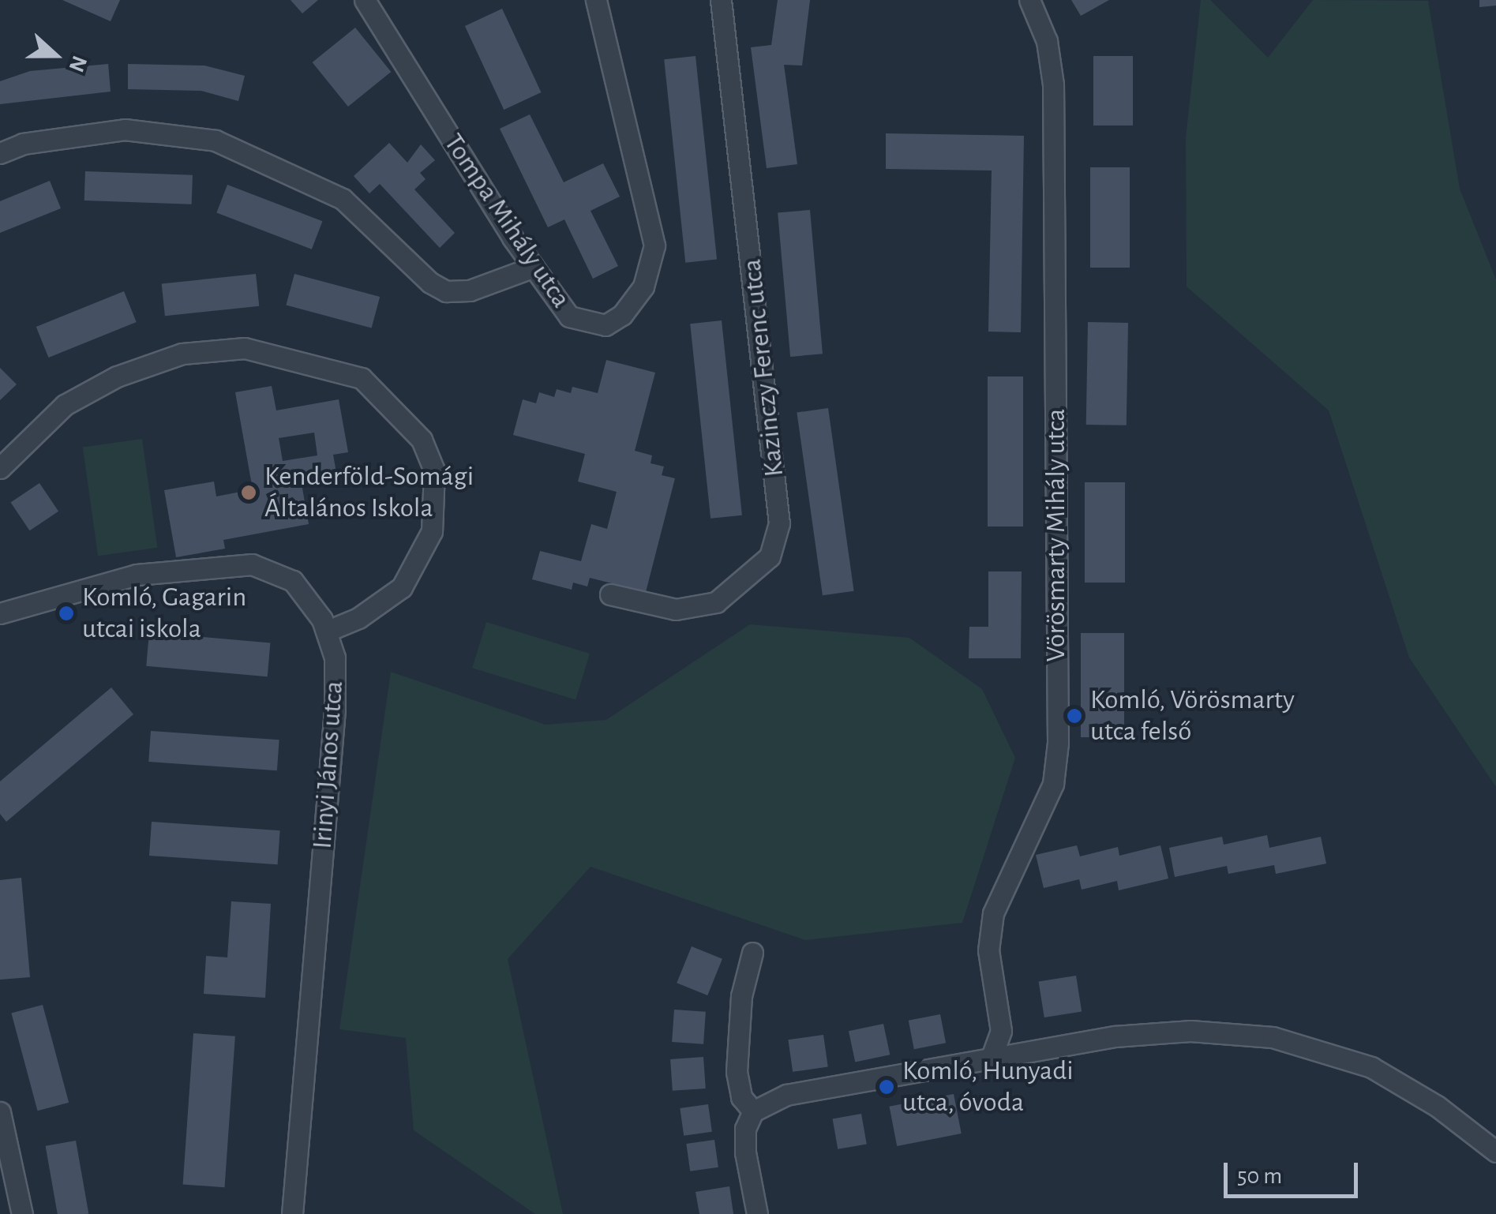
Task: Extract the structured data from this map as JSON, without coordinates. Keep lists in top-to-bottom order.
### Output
{
  "streets": {
    "street": [
      "Tompa Mihály utca",
      "Kazinczy Ferenc utca",
      "Vörösmarty Mihály utca",
      "Irinyi János utca"
    ]
  },
  "places": [
    "Kenderföld-Somági Általános Iskola",
    "Komló, Gagarin utcai iskola",
    "Komló, Vörösmarty utca felső",
    "Komló, Hunyadi utca, óvoda"
  ],
  "scale_bar": "50 m",
  "north": "right"
}
